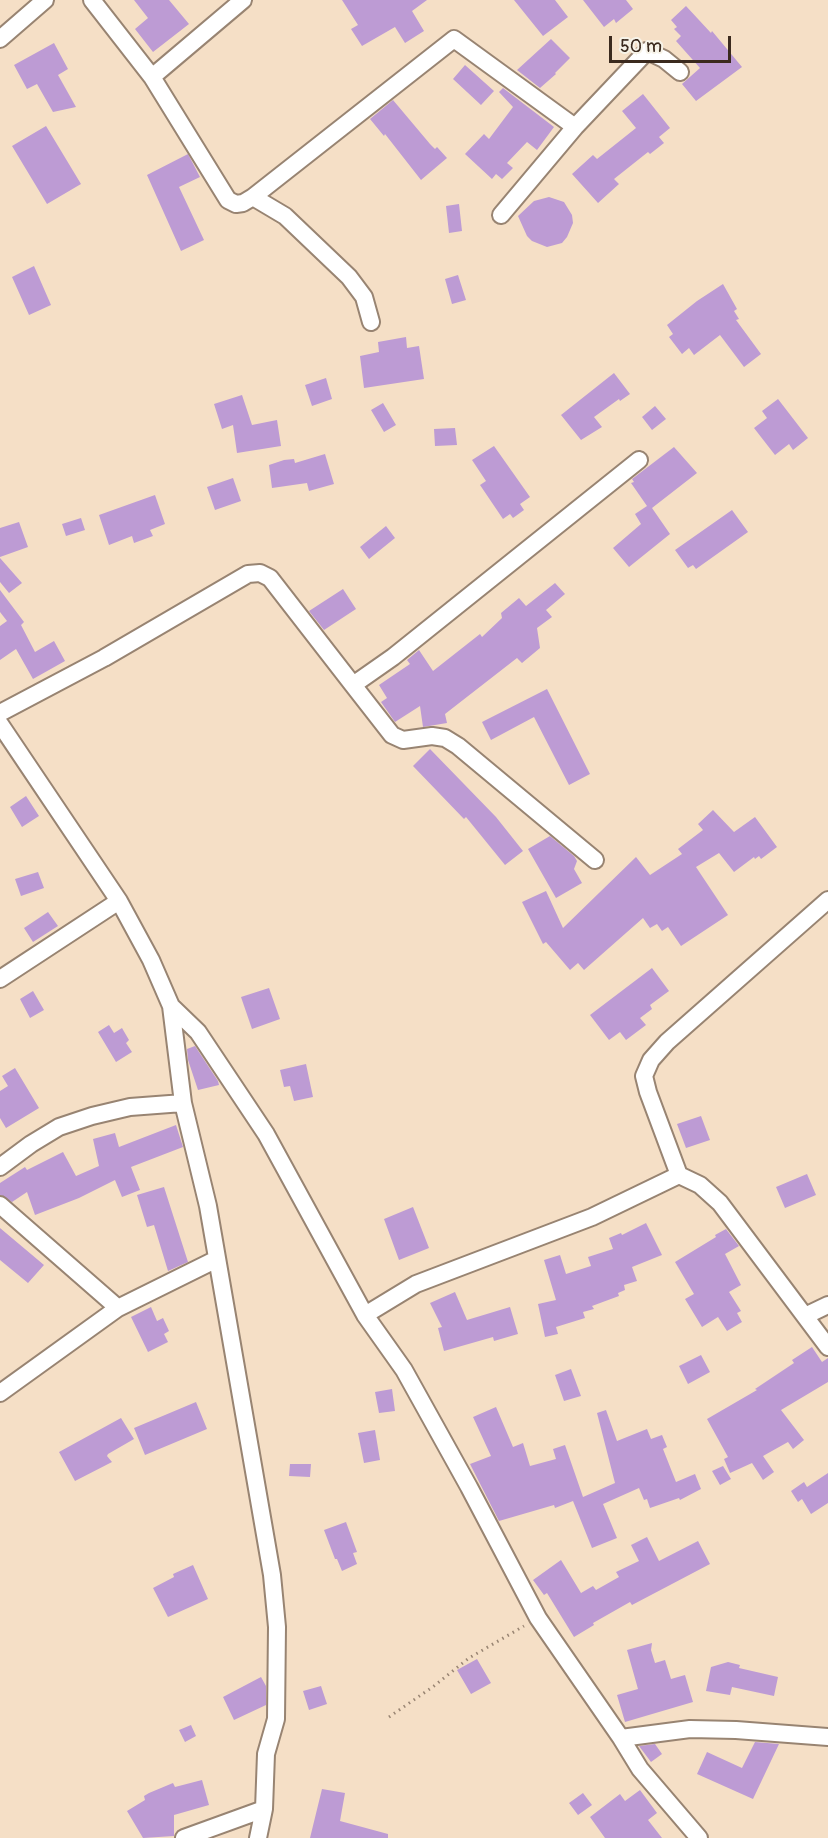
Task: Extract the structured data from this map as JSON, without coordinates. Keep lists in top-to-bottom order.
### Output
{
  "scale_bar": "50 m"
}
